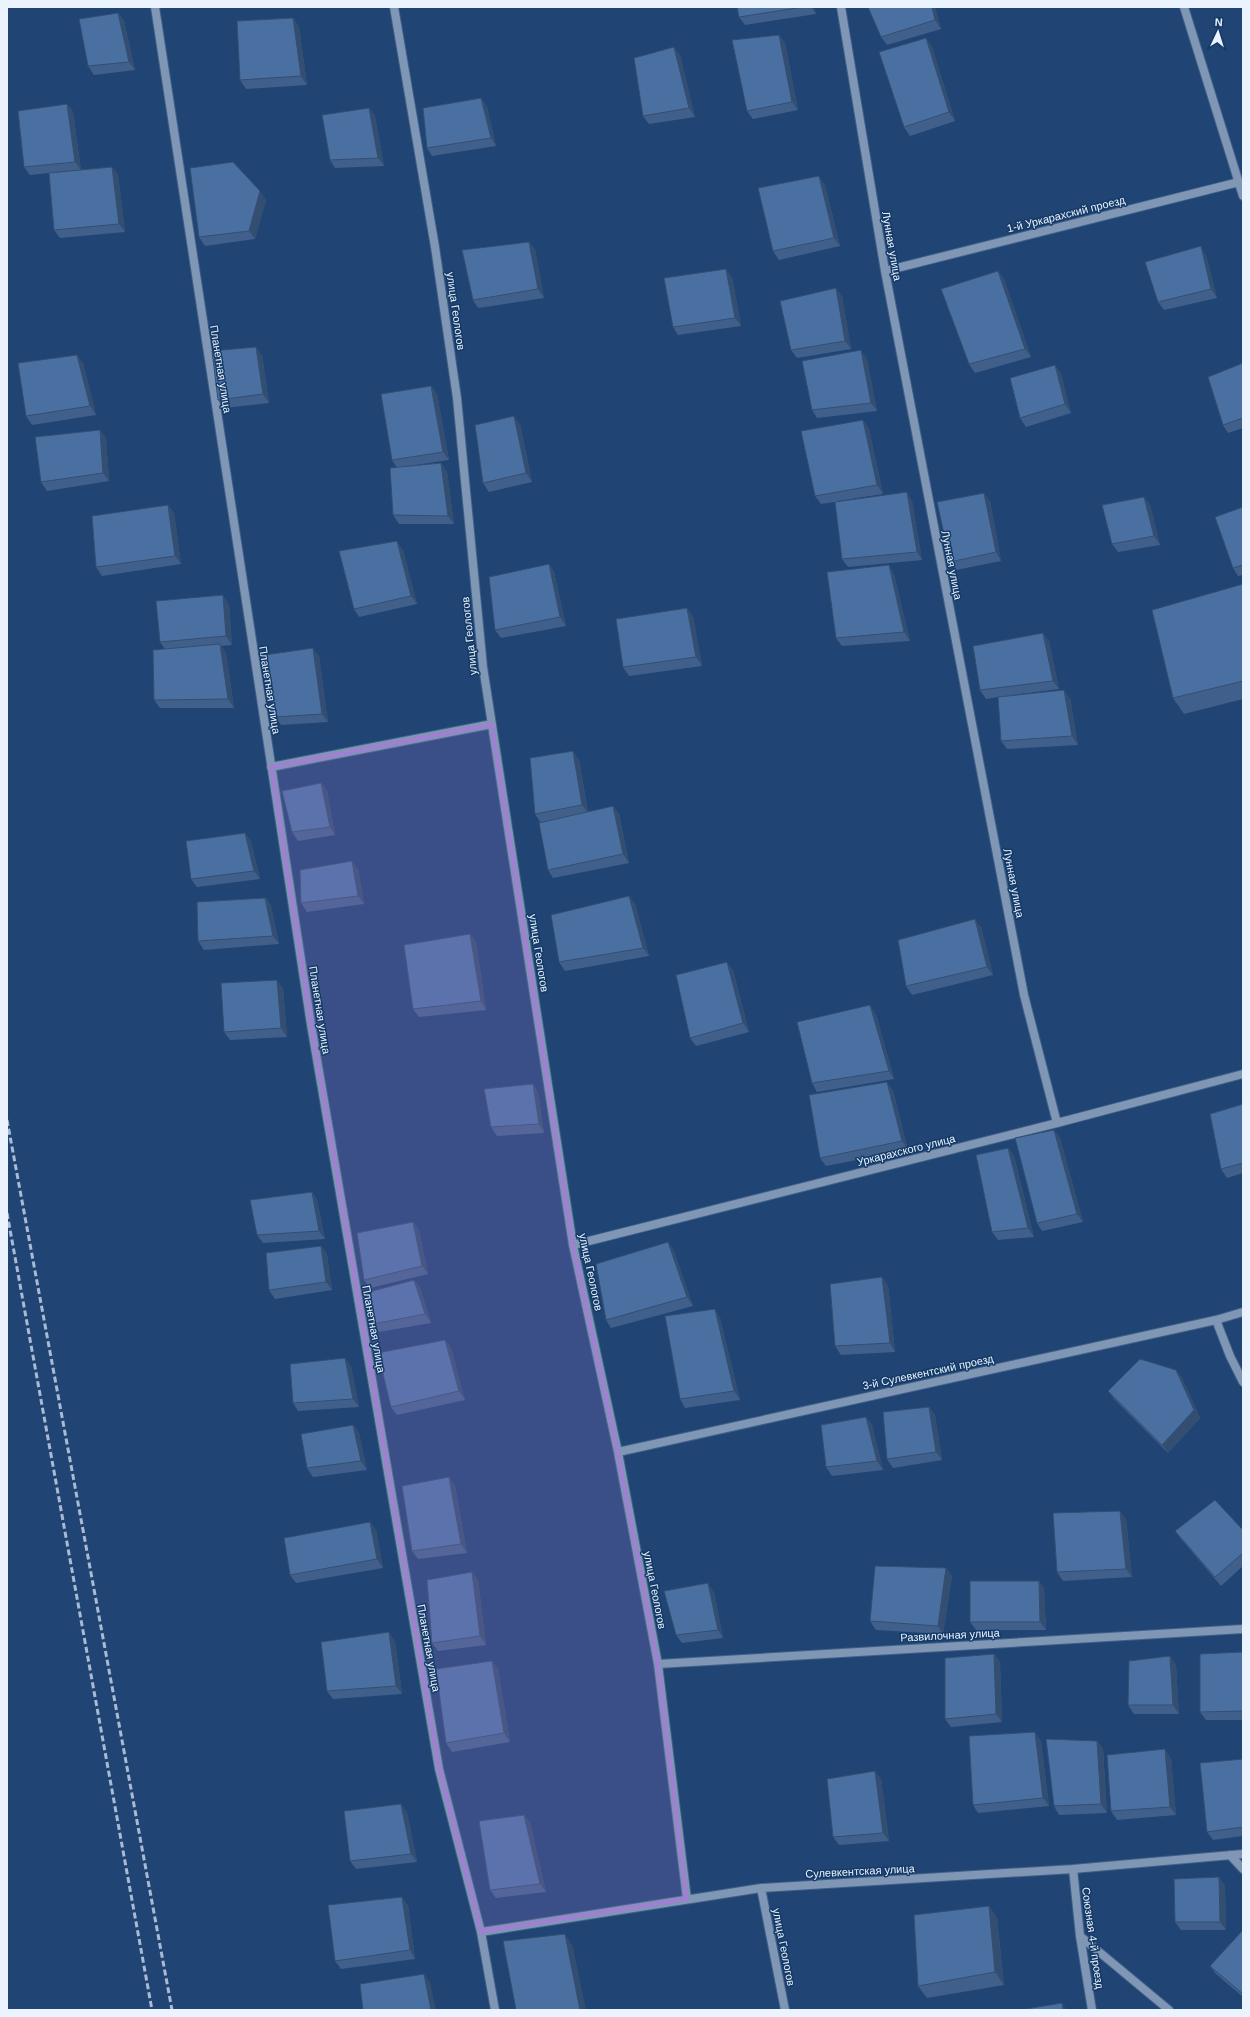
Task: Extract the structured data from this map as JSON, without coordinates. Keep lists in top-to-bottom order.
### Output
{
  "streets": {
    "street": [
      "1-й Уркарахский проезд",
      "Лунная улица",
      "улица Геологов",
      "Планетная улица",
      "Уркарахского улица",
      "3-й Сулевкентский проезд",
      "Развилочная улица",
      "Сулевкентская улица",
      "Союзная 4-й проезд"
    ]
  },
  "crossings": [
    ["1-й Уркарахский проезд", "Лунная улица"],
    ["Лунная улица", "Уркарахского улица"],
    ["улица Геологов", "Уркарахского улица"],
    ["улица Геологов", "3-й Сулевкентский проезд"],
    ["улица Геологов", "Развилочная улица"],
    ["улица Геологов", "Сулевкентская улица"],
    ["Планетная улица", "Сулевкентская улица"],
    ["Сулевкентская улица", "Союзная 4-й проезд"]
  ],
  "north": "top"
}
